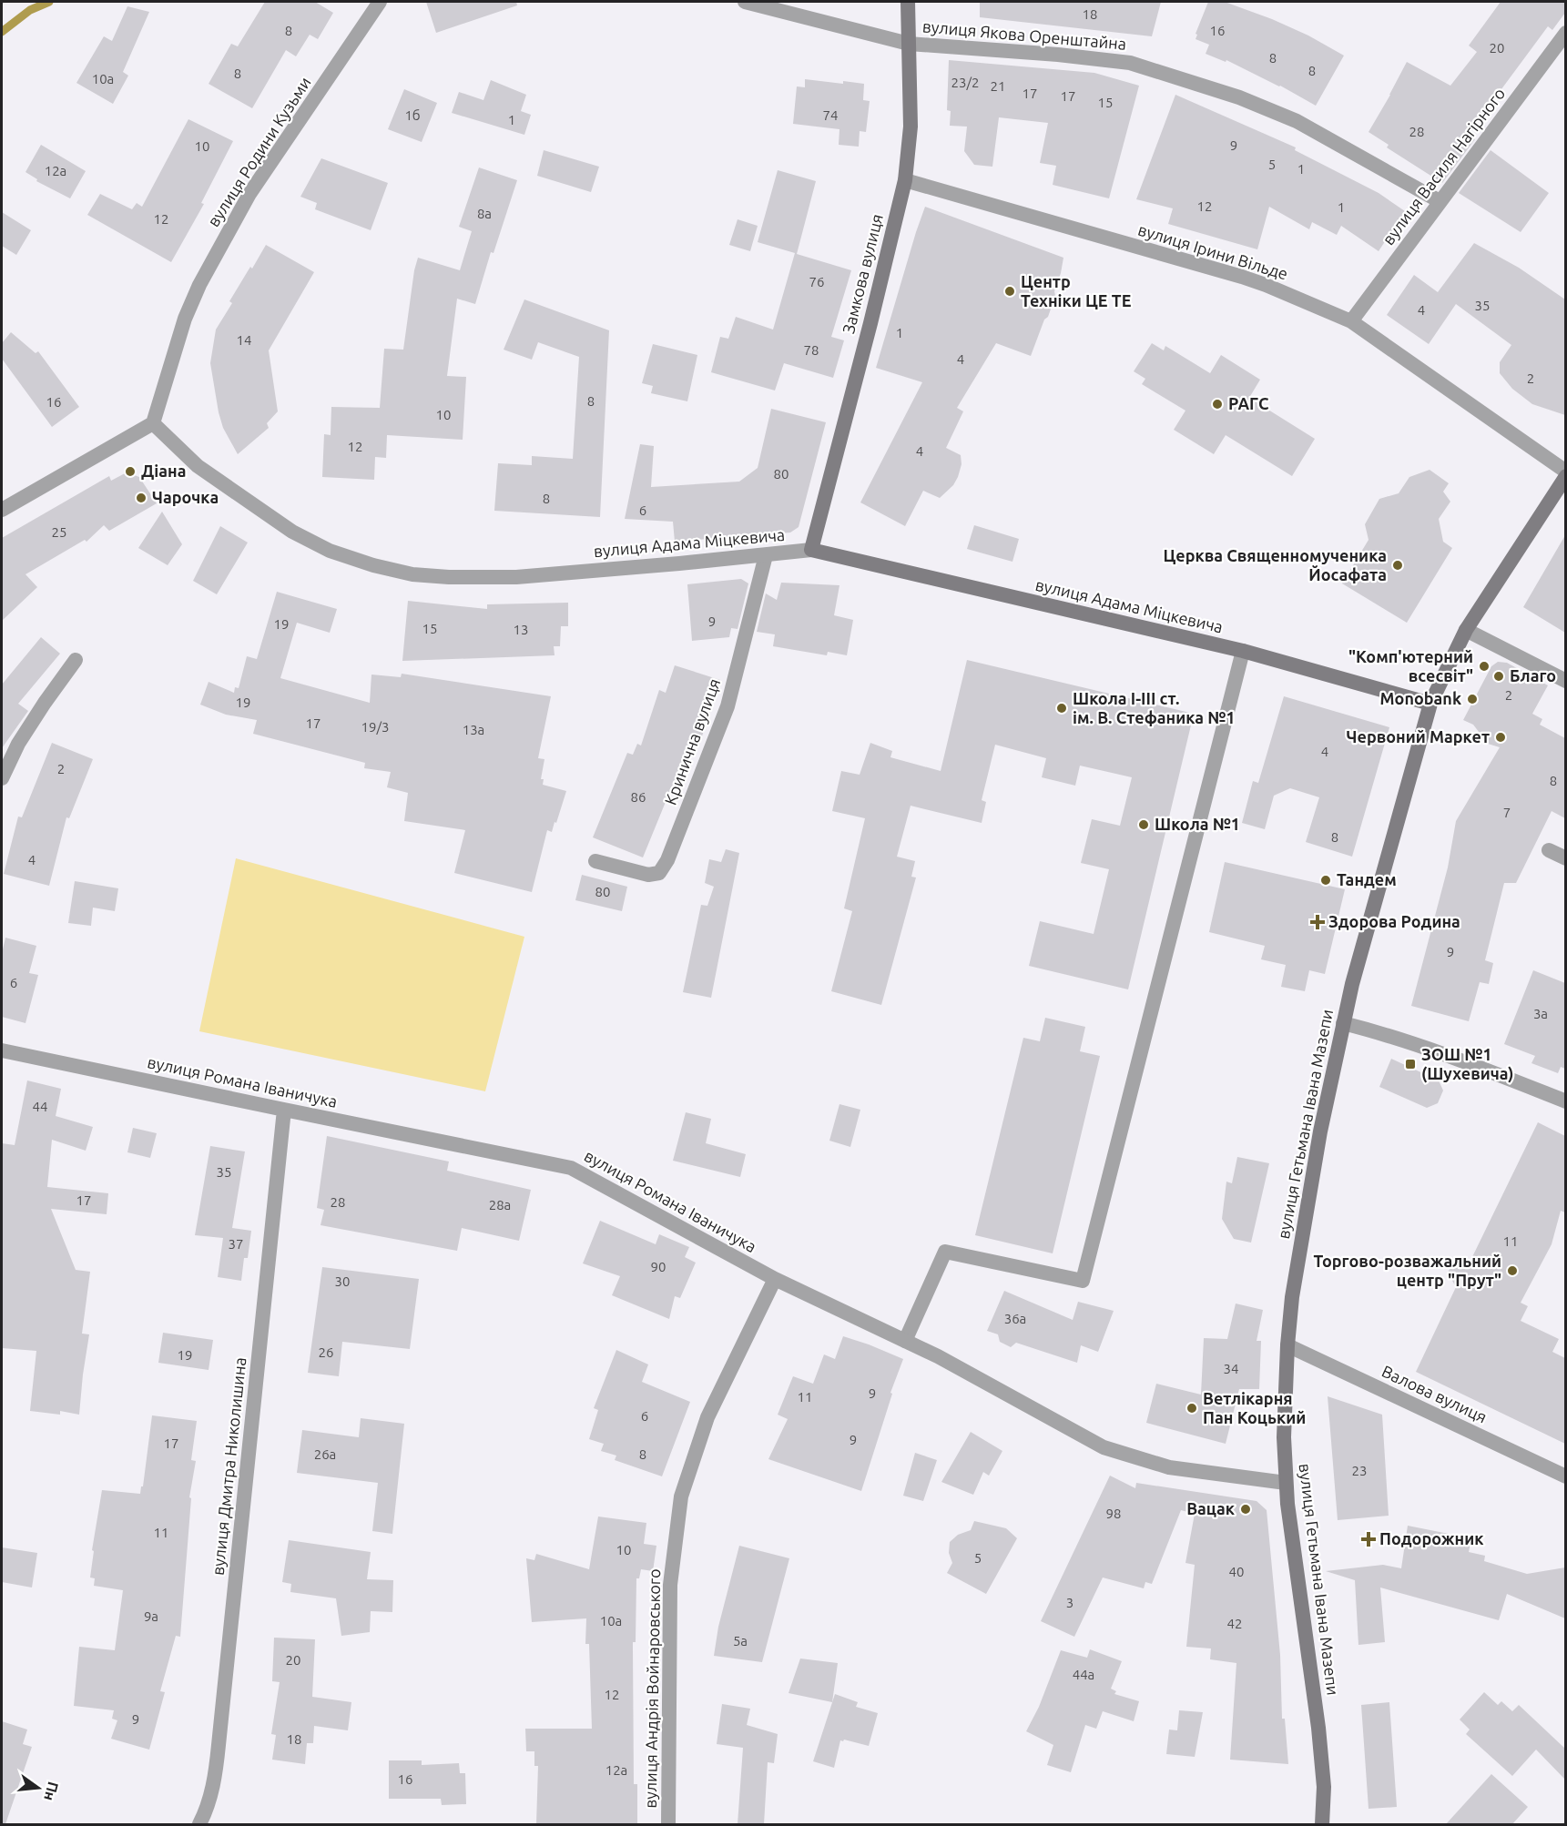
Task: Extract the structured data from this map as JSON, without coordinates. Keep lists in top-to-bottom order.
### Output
{
  "streets": {
    "main road": ["Замкова вулиця", "вулиця Адама Міцкевича", "вулиця Гетьмана Івана Мазепи"],
    "street": [
      "вулиця Якова Оренштайна",
      "вулиця Родини Кузьми",
      "вулиця Василя Нагірного",
      "вулиця Ірини Вільде",
      "Кринична вулиця",
      "вулиця Романа Іваничука",
      "Валова вулиця",
      "вулиця Дмитра Николишина",
      "вулиця Андрія Войнаровського"
    ]
  },
  "crossings": [
    ["вулиця Якова Оренштайна", "вулиця Василя Нагірного"],
    ["вулиця Якова Оренштайна", "Замкова вулиця"],
    ["вулиця Родини Кузьми", "вулиця Адама Міцкевича"],
    ["вулиця Василя Нагірного", "вулиця Ірини Вільде"],
    ["вулиця Ірини Вільде", "Замкова вулиця"],
    ["Замкова вулиця", "вулиця Адама Міцкевича"],
    ["вулиця Адама Міцкевича", "Кринична вулиця"],
    ["вулиця Адама Міцкевича", "вулиця Гетьмана Івана Мазепи"],
    ["вулиця Романа Іваничука", "вулиця Гетьмана Івана Мазепи"],
    ["вулиця Романа Іваничука", "вулиця Дмитра Николишина"],
    ["вулиця Романа Іваничука", "вулиця Андрія Войнаровського"],
    ["вулиця Гетьмана Івана Мазепи", "Валова вулиця"]
  ],
  "places": {
    "other": [
      "Центр Техніки ЦЕ ТЕ",
      "РАГС",
      "Діана",
      "Чарочка",
      "Церква Священномученика Йосафата",
      "\"Комп'ютерний всесвіт\"",
      "Благо",
      "Monobank",
      "Школа I-III ст. ім. В. Стефаника №1",
      "Червоний Маркет",
      "Школа №1",
      "Тандем",
      "Торгово-розважальний центр \"Прут\"",
      "Ветлікарня Пан Коцький",
      "Вацак"
    ],
    "health": ["Здорова Родина", "Подорожник"],
    "transit": ["ЗОШ №1 (Шухевича)"]
  },
  "house_numbers": [
    "18",
    "8",
    "16",
    "20",
    "8",
    "8",
    "8",
    "10а",
    "23/2",
    "21",
    "17",
    "17",
    "15",
    "1б",
    "74",
    "1",
    "28",
    "9",
    "10",
    "5",
    "1",
    "12а",
    "12",
    "1",
    "8а",
    "12",
    "76",
    "35",
    "4",
    "1",
    "14",
    "78",
    "4",
    "2",
    "8",
    "16",
    "10",
    "12",
    "4",
    "80",
    "8",
    "6",
    "25",
    "9",
    "19",
    "15",
    "13",
    "2",
    "19",
    "17",
    "19/3",
    "13а",
    "4",
    "2",
    "8",
    "86",
    "7",
    "8",
    "4",
    "80",
    "9",
    "6",
    "3а",
    "44",
    "35",
    "17",
    "28",
    "28а",
    "11",
    "37",
    "90",
    "30",
    "36а",
    "26",
    "19",
    "34",
    "9",
    "11",
    "6",
    "9",
    "17",
    "26а",
    "8",
    "23",
    "98",
    "11",
    "10",
    "5",
    "40",
    "3",
    "9а",
    "10а",
    "42",
    "5а",
    "20",
    "44а",
    "12",
    "9",
    "18",
    "12а",
    "16"
  ],
  "north": "right"
}
